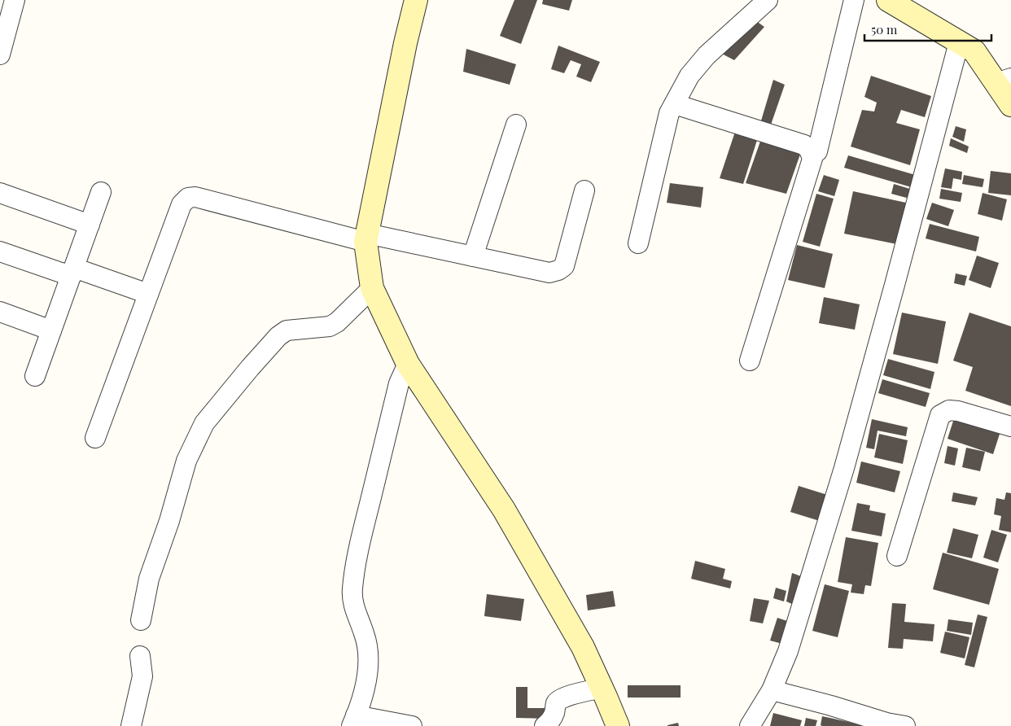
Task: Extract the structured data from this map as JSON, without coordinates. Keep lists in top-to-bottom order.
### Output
{
  "scale_bar": "50 m"
}
